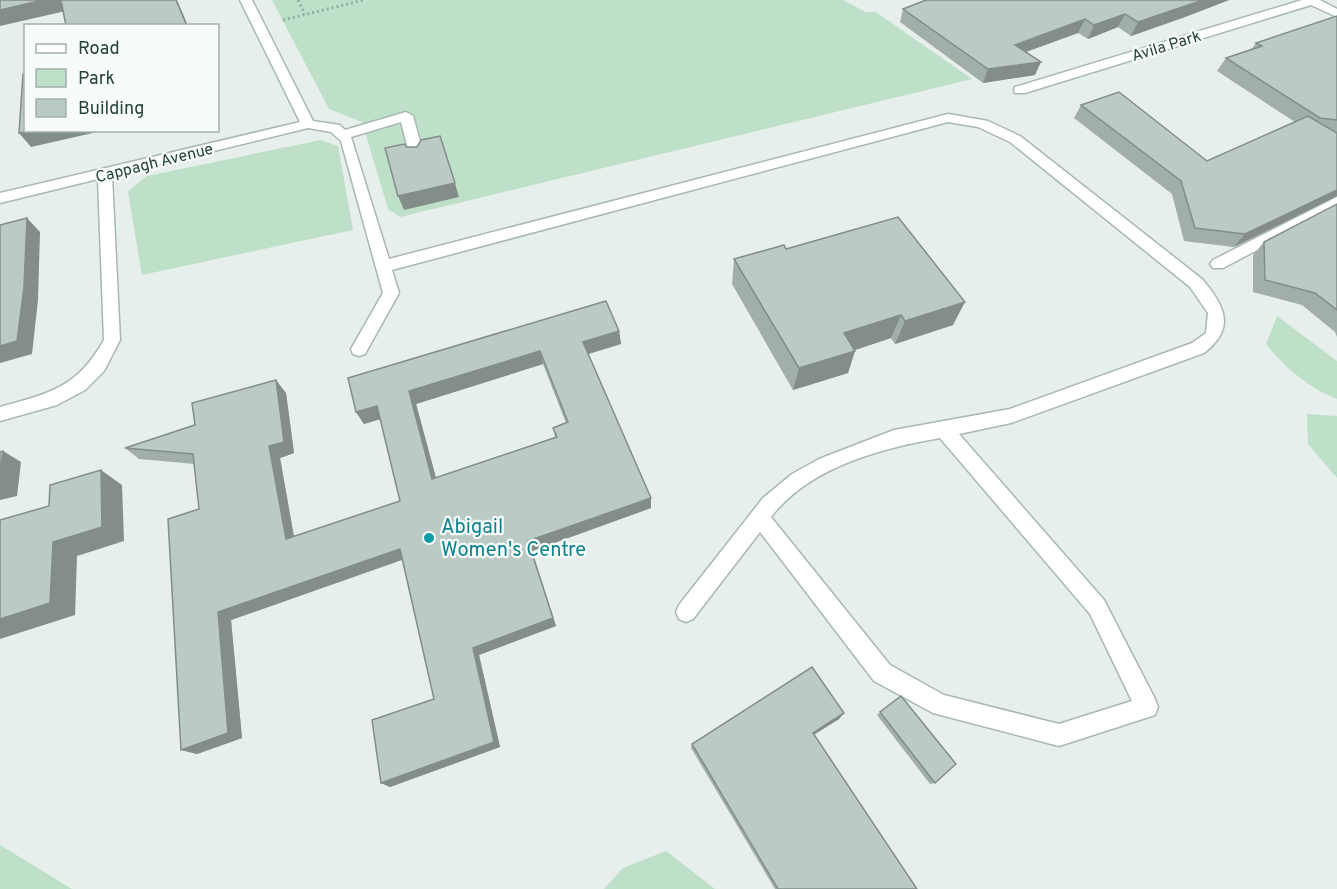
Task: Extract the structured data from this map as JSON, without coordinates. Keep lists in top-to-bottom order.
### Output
{
  "streets": {
    "street": ["Avila Park", "Cappagh Avenue"]
  },
  "places": ["Abigail Women's Centre"],
  "legend": ["Road", "Park", "Building"]
}
